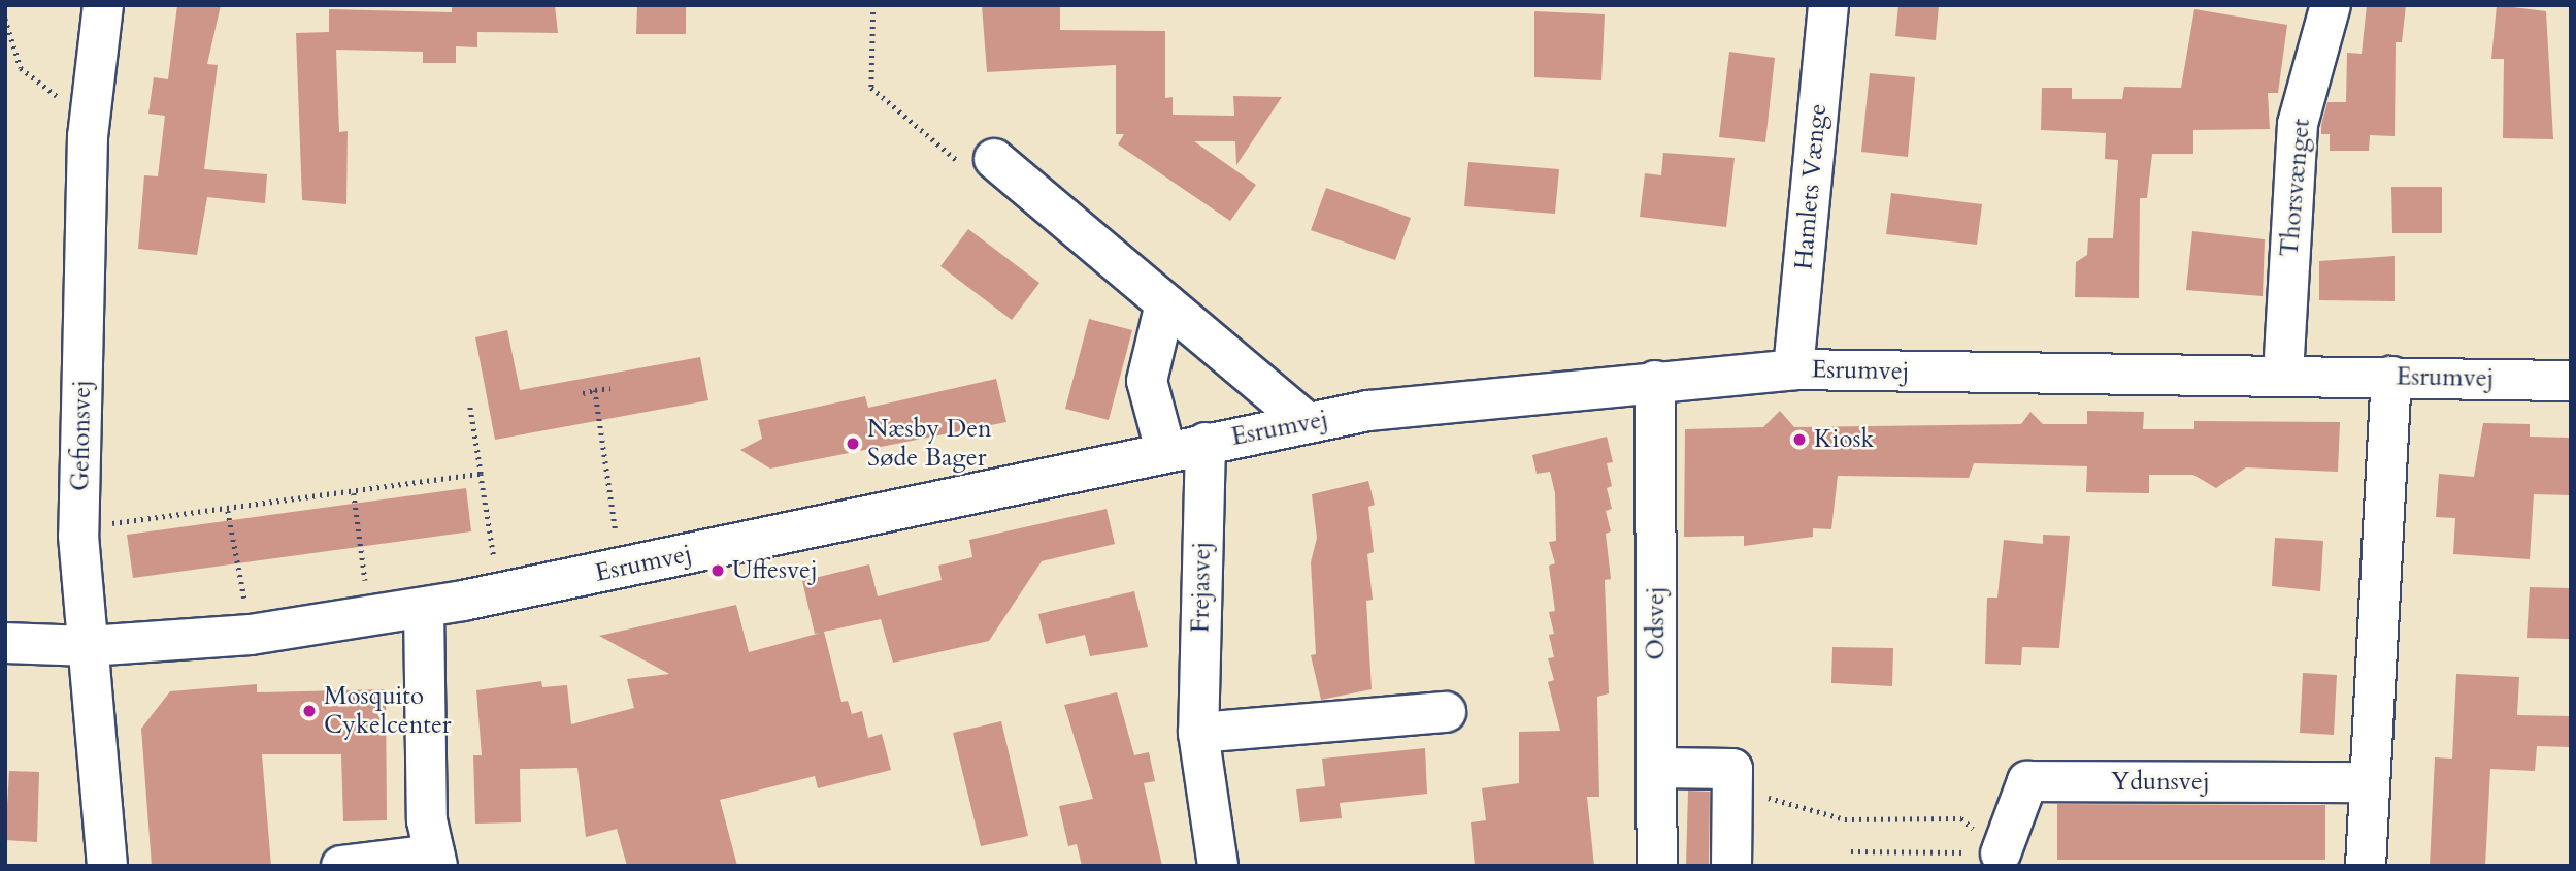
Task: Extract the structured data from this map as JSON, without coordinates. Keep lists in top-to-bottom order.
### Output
{
  "streets": {
    "street": [
      "Hamlets Vænge",
      "Thorsvænget",
      "Esrumvej",
      "Gefionsvej",
      "Frejasvej",
      "Odsvej",
      "Ydunsvej"
    ]
  },
  "crossings": [
    ["Hamlets Vænge", "Esrumvej"],
    ["Thorsvænget", "Esrumvej"],
    ["Esrumvej", "Gefionsvej"],
    ["Esrumvej", "Frejasvej"],
    ["Esrumvej", "Odsvej"]
  ],
  "places": [
    "Kiosk",
    "Næsby Den Søde Bager",
    "Uffesvej",
    "Mosquito Cykelcenter"
  ]
}
